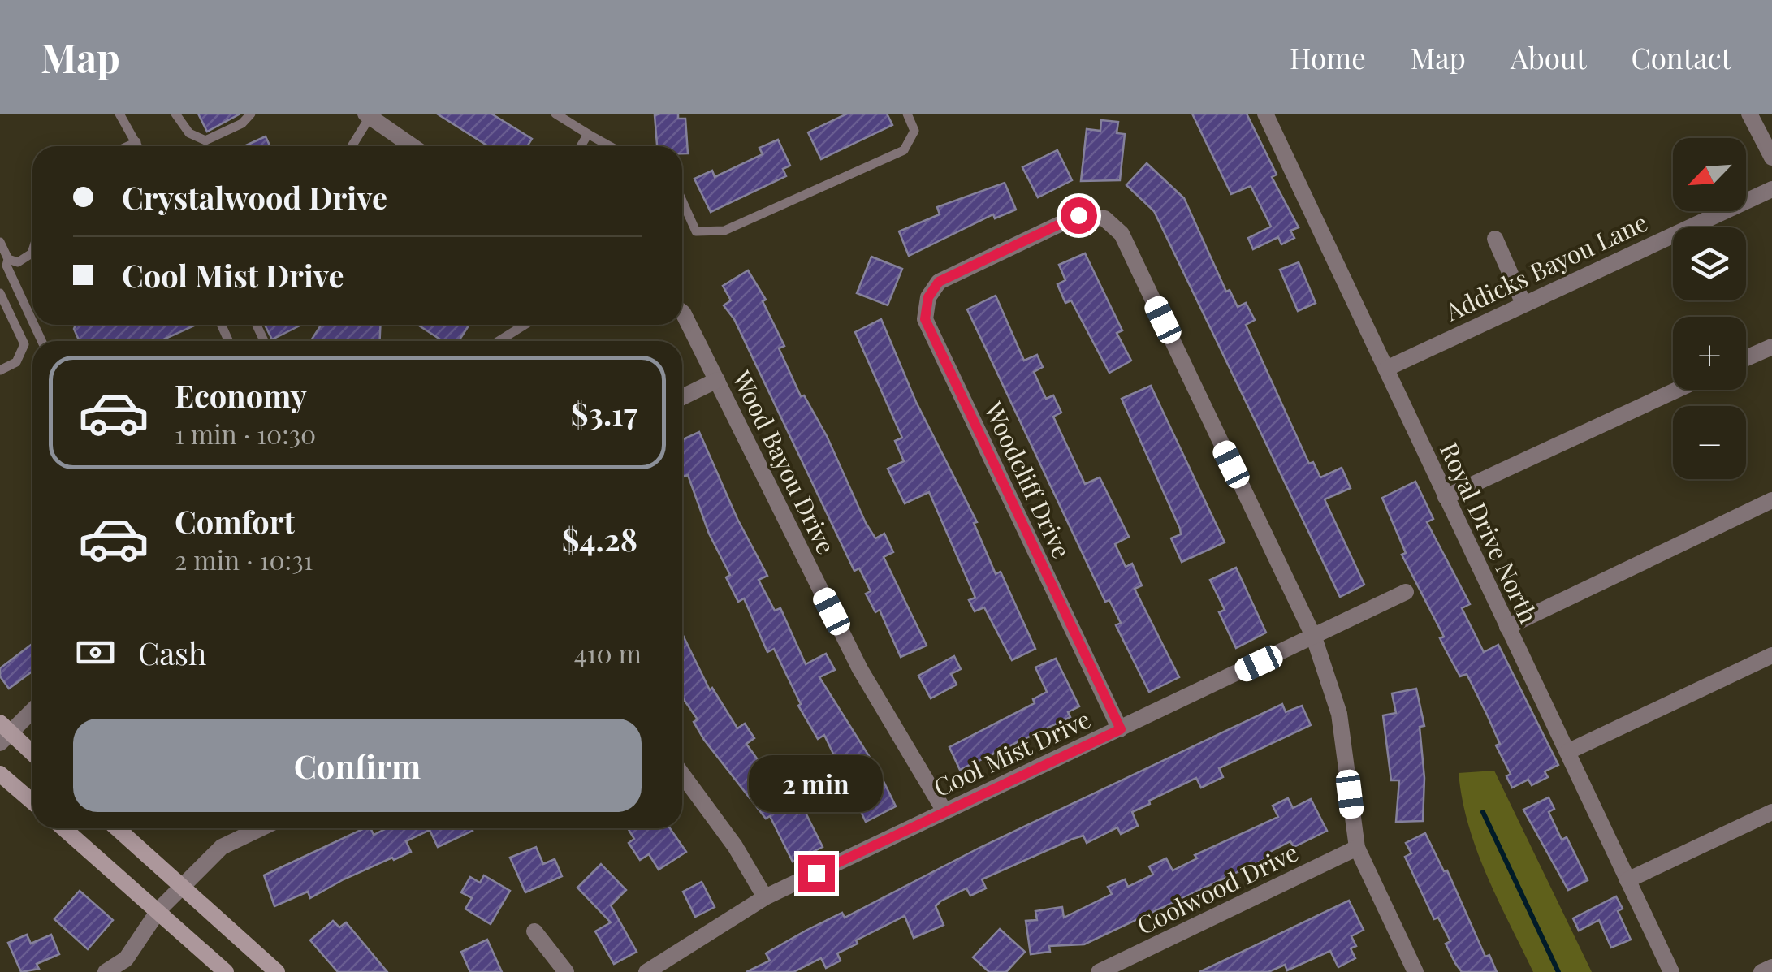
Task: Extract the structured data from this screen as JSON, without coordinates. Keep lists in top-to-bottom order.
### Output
{
  "streets": {
    "street": [
      "Addicks Bayou Lane",
      "Wood Bayou Drive",
      "Woodcliff Drive",
      "Royal Drive North",
      "Cool Mist Drive",
      "Coolwood Drive"
    ]
  },
  "crossings": [
    ["Addicks Bayou Lane", "Royal Drive North"],
    ["Wood Bayou Drive", "Cool Mist Drive"],
    ["Woodcliff Drive", "Cool Mist Drive"],
    ["Woodcliff Drive", "Coolwood Drive"]
  ],
  "north": "bottom left",
  "page": {
    "header": "Map",
    "nav": [
      "Home",
      "Map",
      "About",
      "Contact"
    ],
    "map_buttons": ["+", "−"],
    "banner": ["Crystalwood Drive", "Cool Mist Drive"],
    "list": [
      {
        "name": "Economy",
        "note": "1 min · 10:30",
        "value": "$3.17"
      },
      {
        "name": "Comfort",
        "note": "2 min · 10:31",
        "value": "$4.28"
      }
    ],
    "pay": ["Cash", "410 m"],
    "buttons": "Confirm",
    "bubble": "2 min"
  }
}
